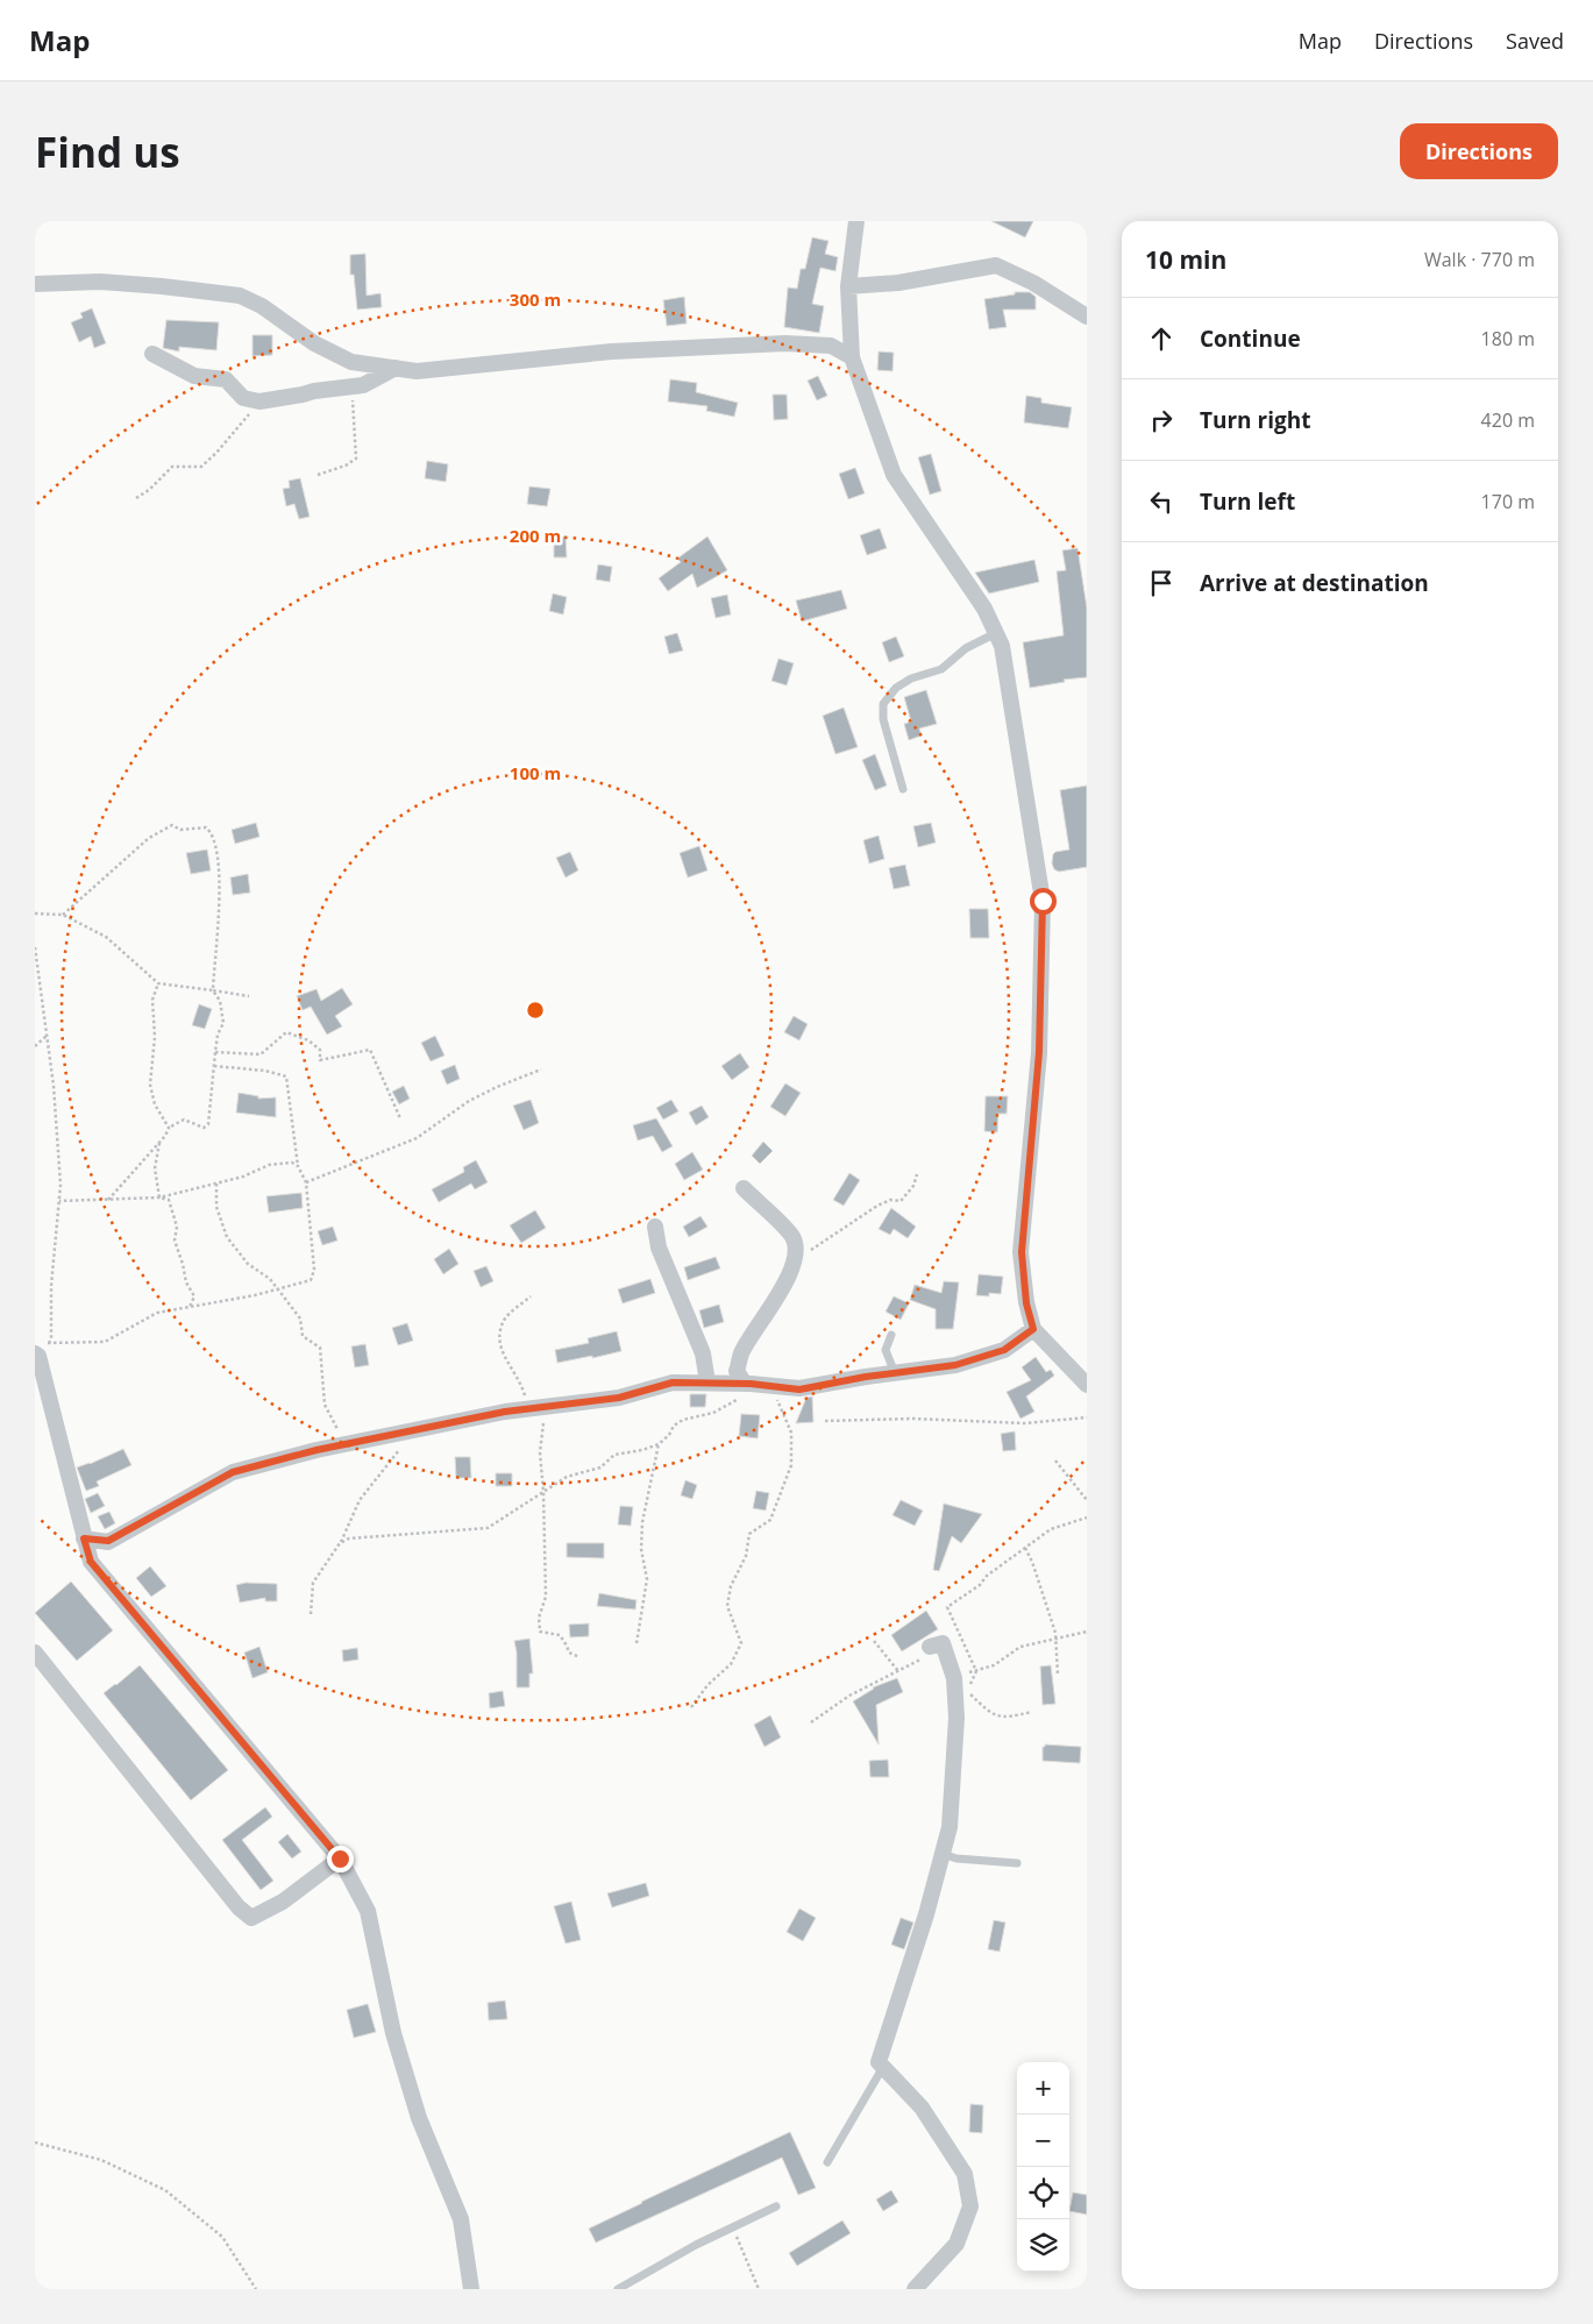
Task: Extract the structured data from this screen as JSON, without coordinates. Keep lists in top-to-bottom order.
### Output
{
  "page": {
    "header": "Map",
    "nav": ["Map", "Directions", "Saved"],
    "buttons": "Directions",
    "title": "Find us",
    "heading": ["10 min", "Walk · 770 m"],
    "list": [
      ["Continue", "180 m"],
      ["Turn right", "420 m"],
      ["Turn left", "170 m"],
      "Arrive at destination"
    ],
    "map_buttons": ["+", "−"]
  },
  "rings": ["300 m", "200 m", "100 m"]
}
